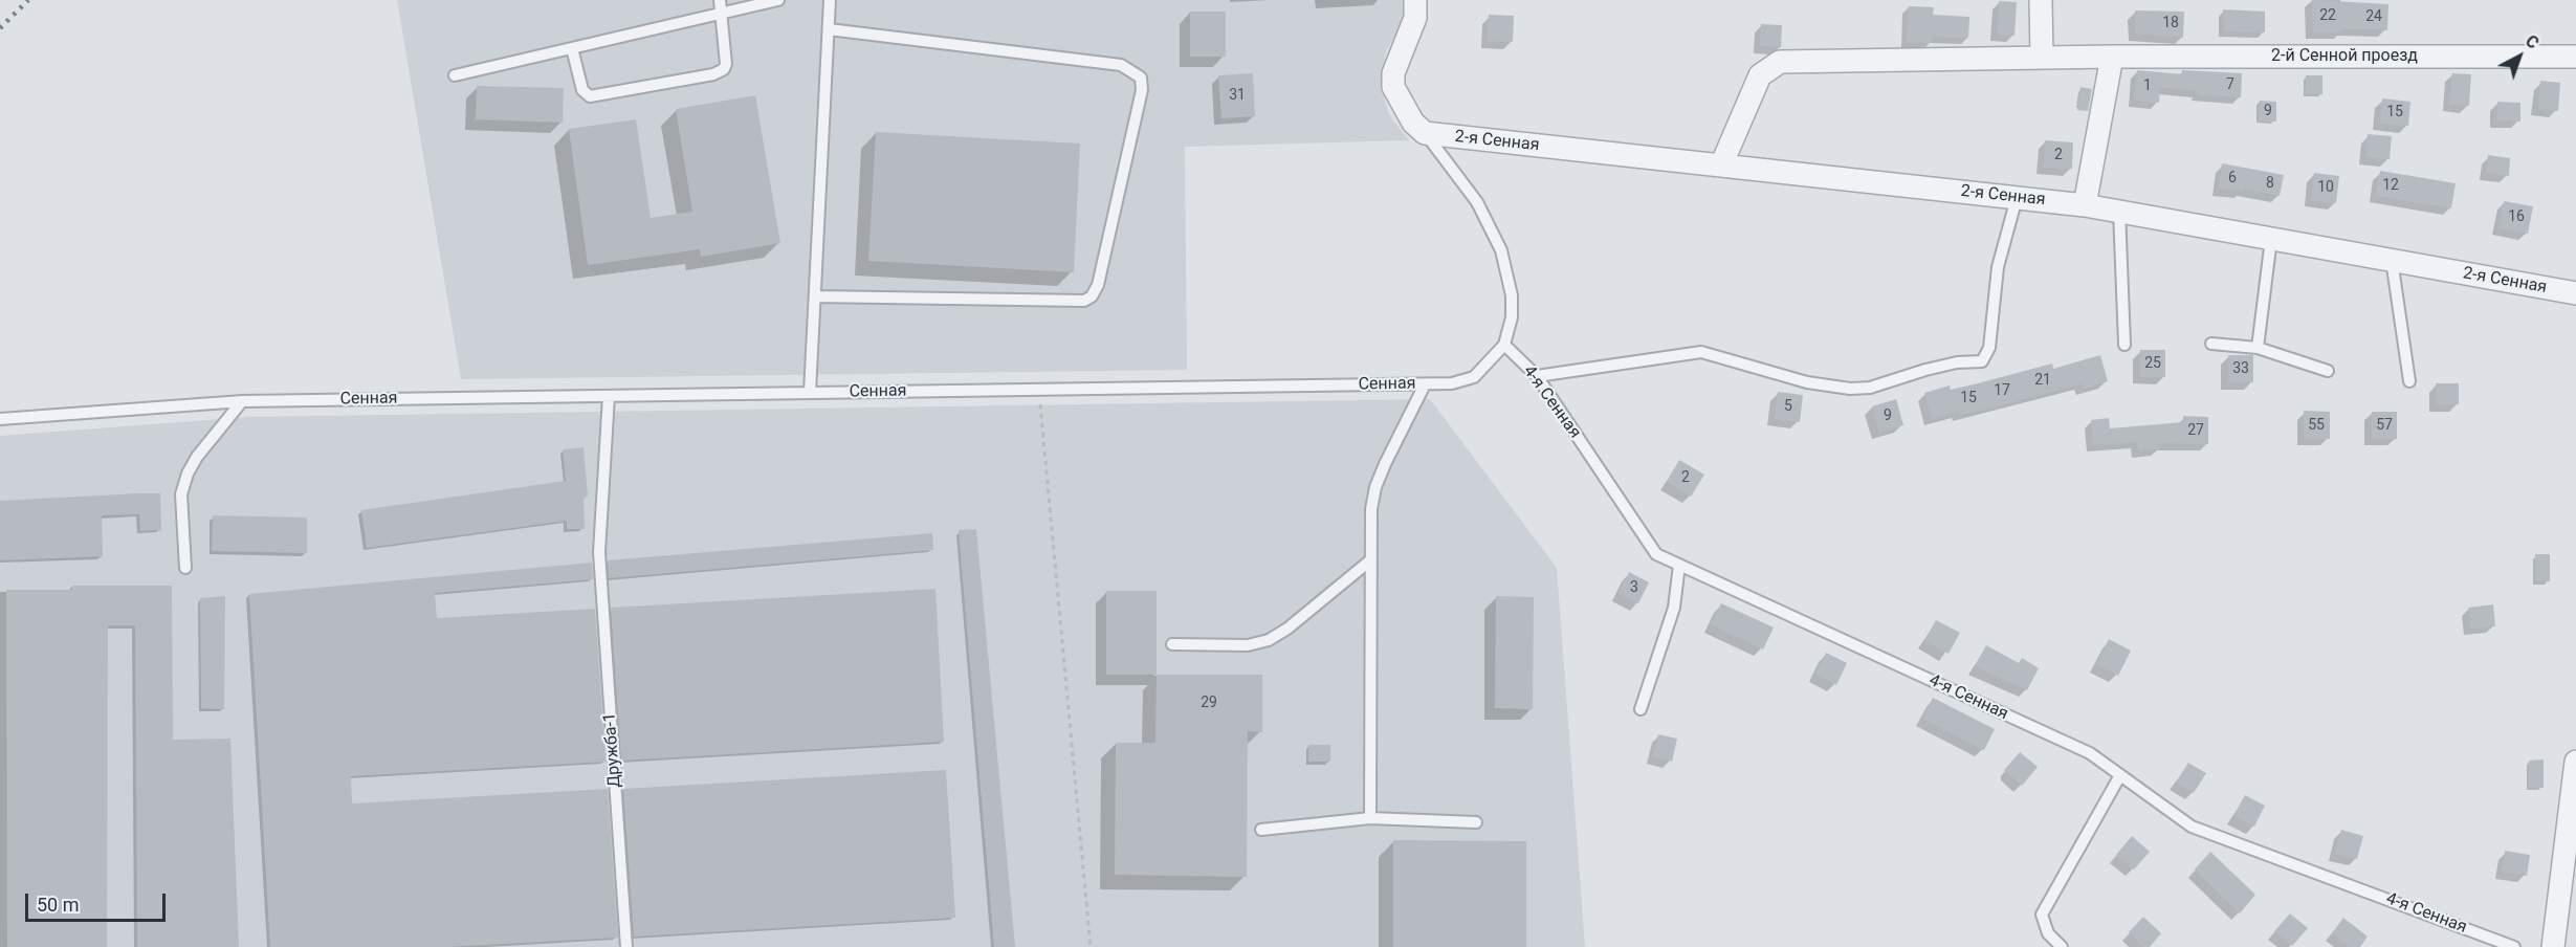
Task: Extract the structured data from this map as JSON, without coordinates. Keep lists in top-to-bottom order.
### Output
{
  "streets": {
    "street": ["2-й Сенной проезд", "2-я Сенная"],
    "lane": ["Сенная", "4-я Сенная", "Дружба-1"]
  },
  "crossings": [
    ["2-й Сенной проезд", "2-я Сенная"],
    ["2-я Сенная", "Сенная"],
    ["Сенная", "4-я Сенная"],
    ["Сенная", "Дружба-1"]
  ],
  "house_numbers": [
    "22",
    "24",
    "18",
    "7",
    "1",
    "31",
    "9",
    "15",
    "2",
    "6",
    "8",
    "12",
    "10",
    "16",
    "25",
    "33",
    "21",
    "17",
    "15",
    "5",
    "9",
    "55",
    "57",
    "27",
    "2",
    "3",
    "29"
  ],
  "scale_bar": "50 m",
  "north": "top right"
}
